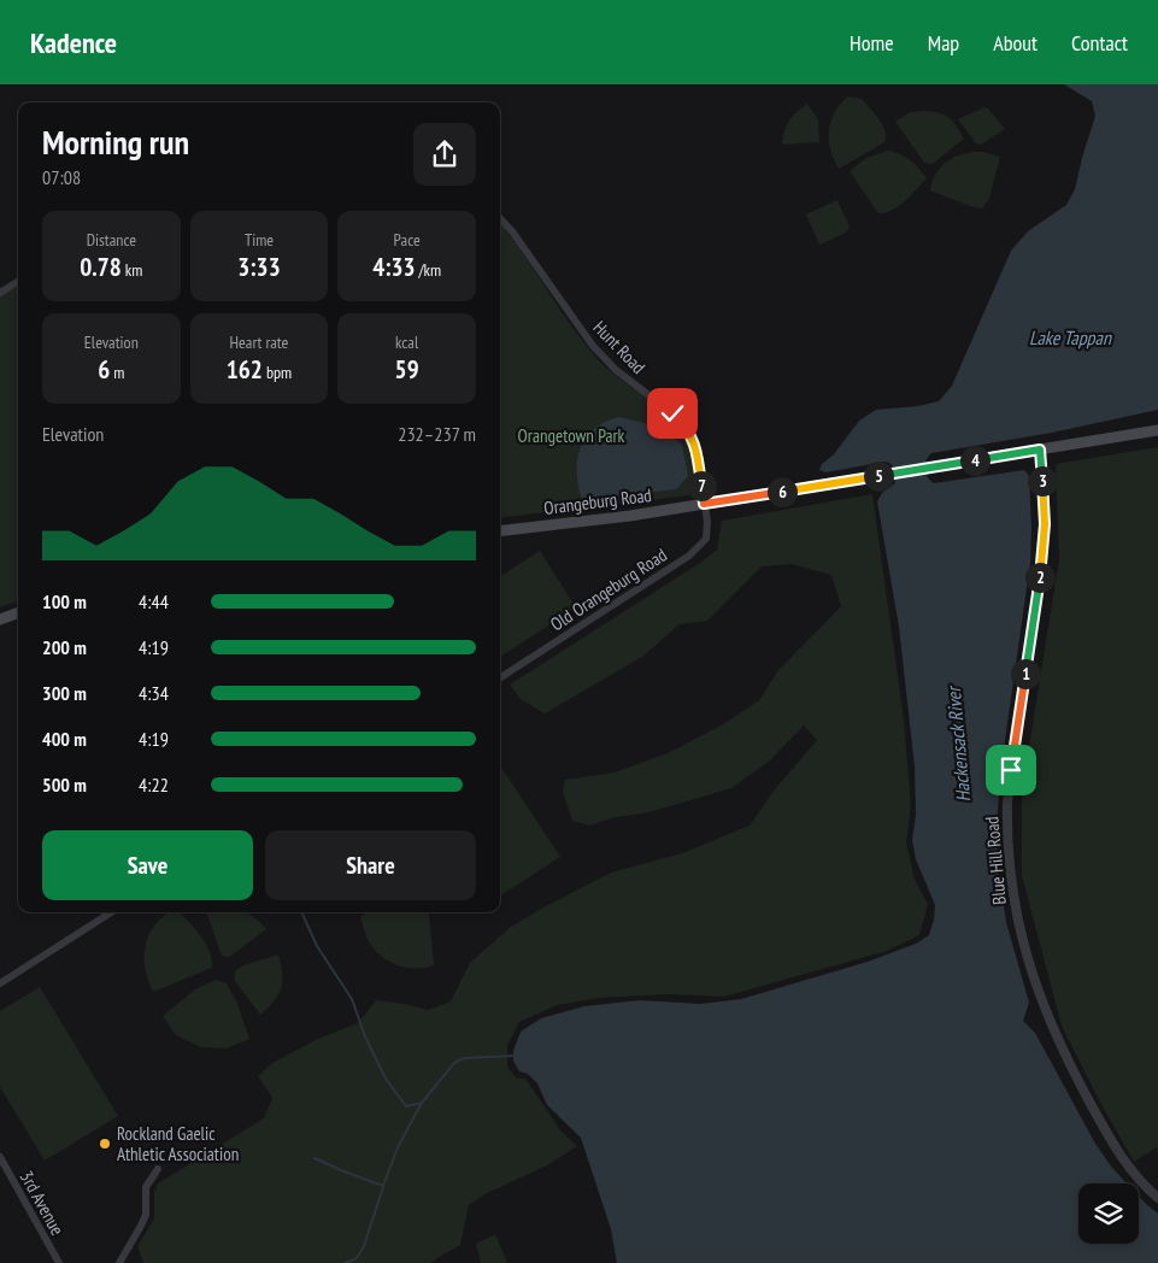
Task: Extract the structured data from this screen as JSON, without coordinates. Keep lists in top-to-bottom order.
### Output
{
  "streets": {
    "main road": ["Orangeburg Road"],
    "street": [
      "Hunt Road",
      "Old Orangeburg Road",
      "Blue Hill Road",
      "3rd Avenue"
    ]
  },
  "crossings": [
    ["Hunt Road", "Orangeburg Road"],
    ["Hunt Road", "Old Orangeburg Road"],
    ["Orangeburg Road", "Old Orangeburg Road"],
    ["Orangeburg Road", "Blue Hill Road"]
  ],
  "water": ["Lake Tappan", "Hackensack River"],
  "parks": ["Orangetown Park"],
  "places": ["Rockland Gaelic Athletic Association"],
  "page": {
    "header": "Kadence",
    "nav": [
      "Home",
      "Map",
      "About",
      "Contact"
    ],
    "heading": ["Morning run", "07:08"],
    "stats": [
      ["Distance", "0.78 km"],
      ["Time", "3:33"],
      ["Pace", "4:33 /km"],
      ["Elevation", "6 m"],
      ["Heart rate", "162 bpm"],
      ["kcal", "59"]
    ],
    "chart": ["Elevation", "232–237 m"],
    "pins": [
      "4",
      "5",
      "3",
      "7",
      "6",
      "2",
      "1"
    ],
    "list": [
      {
        "name": "100 m",
        "note": "4:44"
      },
      {
        "name": "200 m",
        "note": "4:19"
      },
      {
        "name": "300 m",
        "note": "4:34"
      },
      {
        "name": "400 m",
        "note": "4:19"
      },
      {
        "name": "500 m",
        "note": "4:22"
      }
    ],
    "buttons": ["Save", "Share"]
  }
}
